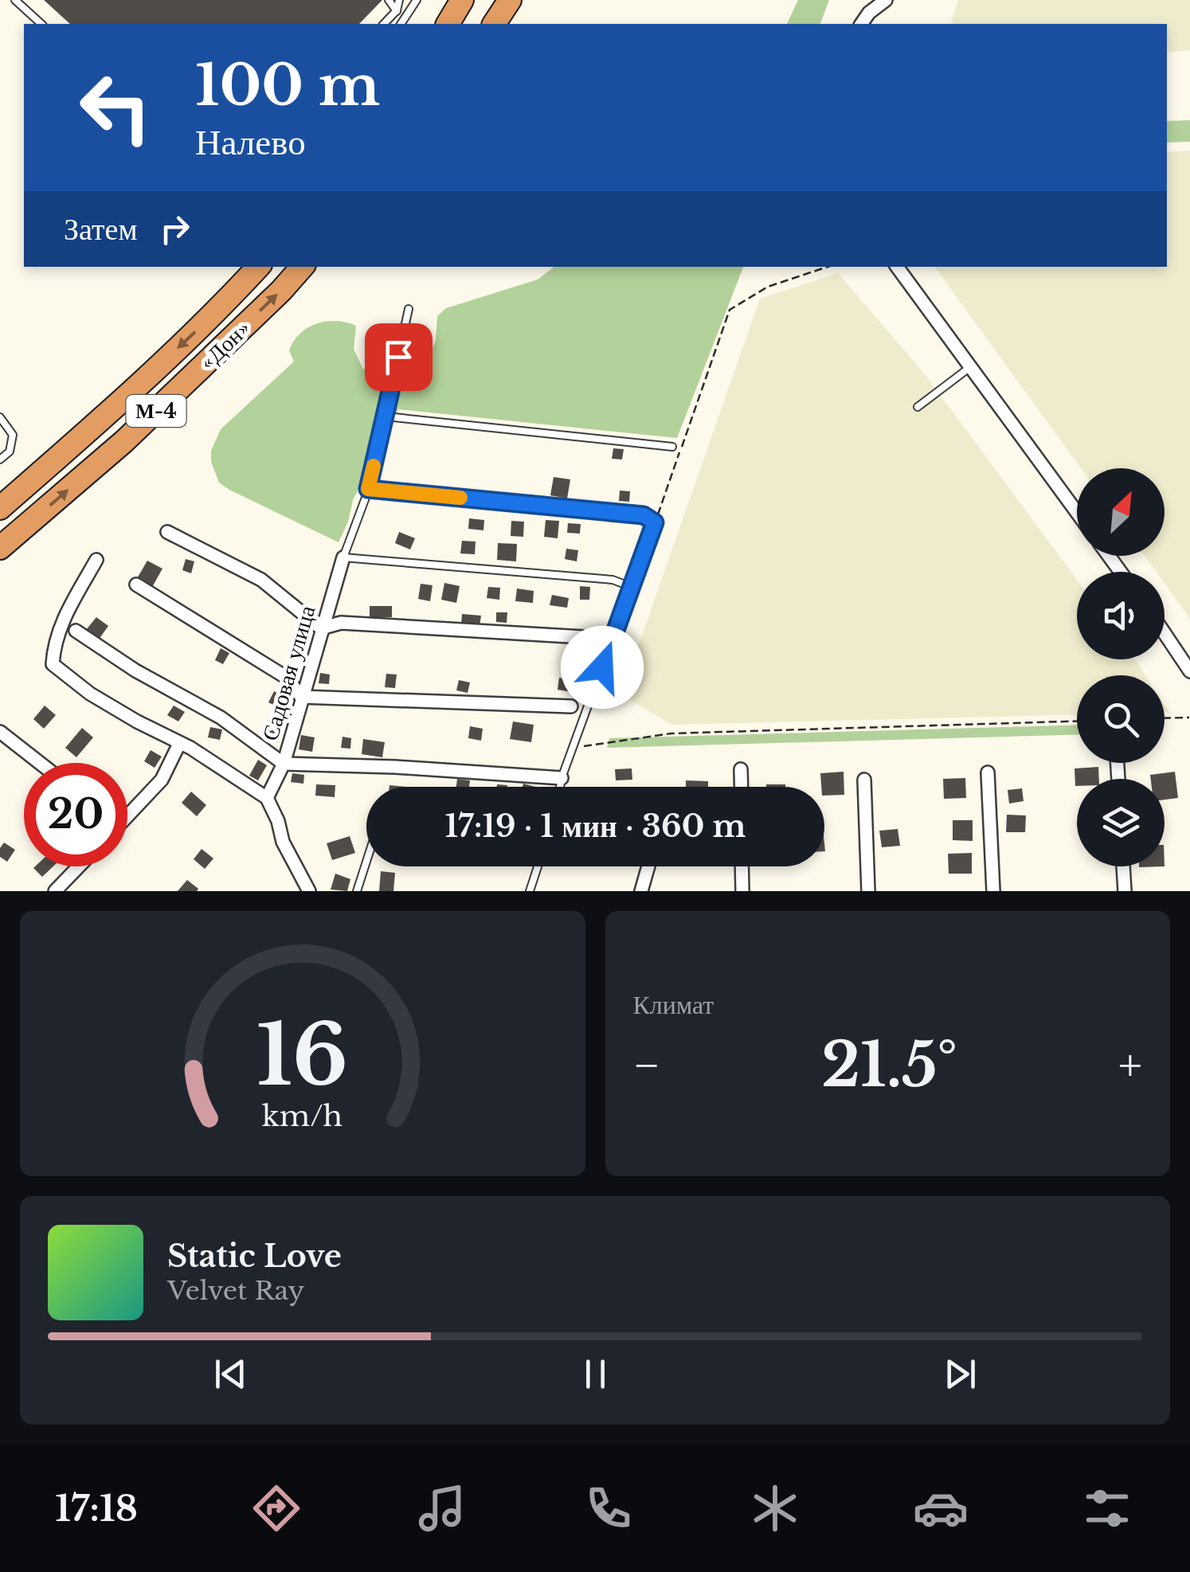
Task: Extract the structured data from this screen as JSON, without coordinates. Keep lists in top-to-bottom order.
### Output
{
  "streets": {
    "highway": ["«Дон»", "М-4"],
    "street": ["Садовая улица"]
  },
  "north": "top right",
  "page": {
    "turn": ["100 m", "Налево"],
    "then": "Затем",
    "limit": "20",
    "trip": "17:19 · 1 мин · 360 m",
    "tile": "Климат",
    "heat": ["−", "21.5°", "+"],
    "song": ["Static Love", "Velvet Ray"],
    "tabs": "17:18",
    "gauge": ["16", "km/h"]
  }
}
